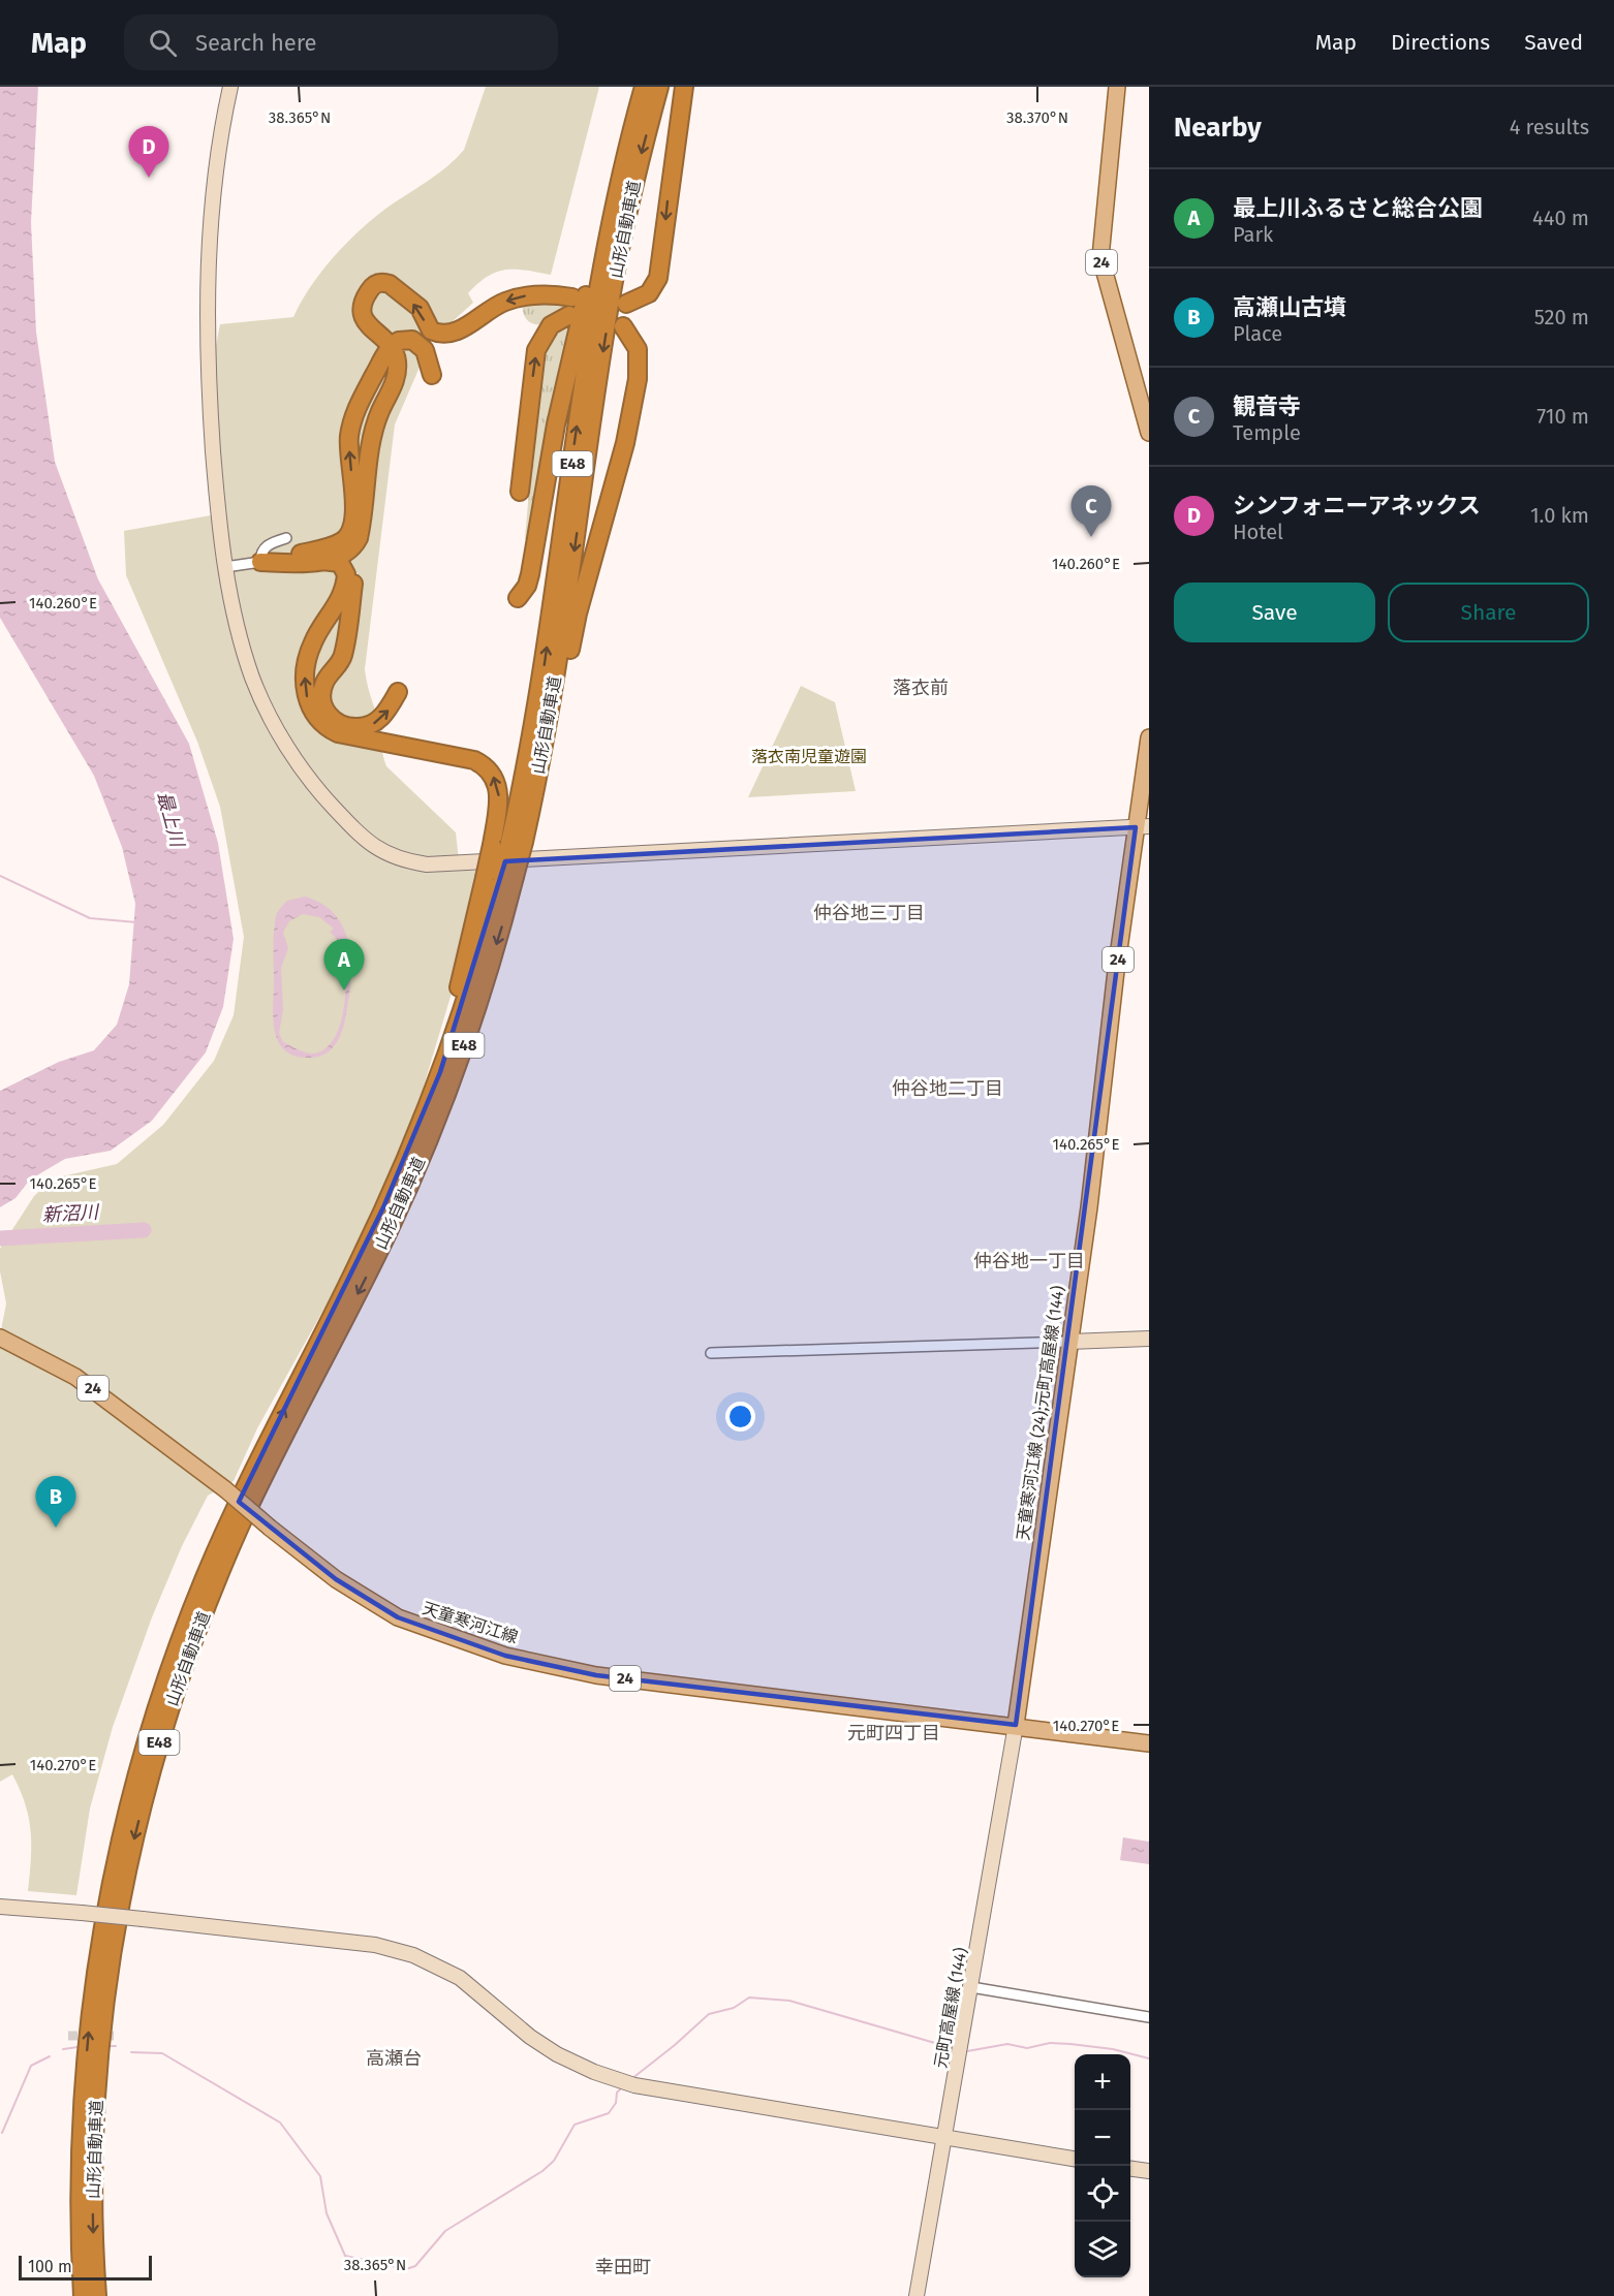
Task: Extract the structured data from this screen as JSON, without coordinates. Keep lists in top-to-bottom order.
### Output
{
  "streets": {
    "highway": ["山形自動車道", "E48"],
    "main road": ["24", "天童寒河江線 (24);元町高屋線 (144)", "天童寒河江線"],
    "street": ["元町高屋線 (144)"]
  },
  "crossings": [
    ["天童寒河江線 (24);元町高屋線 (144)", "天童寒河江線"],
    ["天童寒河江線 (24);元町高屋線 (144)", "元町高屋線 (144)"],
    ["天童寒河江線", "元町高屋線 (144)"]
  ],
  "districts": [
    "落衣前",
    "仲谷地三丁目",
    "仲谷地二丁目",
    "仲谷地一丁目",
    "元町四丁目",
    "高瀬台",
    "幸田町"
  ],
  "water": ["最上川", "新沼川"],
  "parks": ["落衣南児童遊園"],
  "scale_bar": "100 m",
  "page": {
    "header": "Map",
    "search": "Search here",
    "nav": ["Map", "Directions", "Saved"],
    "heading": ["Nearby", "4 results"],
    "pins": [
      "D",
      "C",
      "A",
      "B"
    ],
    "list": [
      {
        "mark": "A",
        "name": "最上川ふるさと総合公園",
        "note": "Park",
        "value": "440 m"
      },
      {
        "mark": "B",
        "name": "高瀬山古墳",
        "note": "Place",
        "value": "520 m"
      },
      {
        "mark": "C",
        "name": "観音寺",
        "note": "Temple",
        "value": "710 m"
      },
      {
        "mark": "D",
        "name": "シンフォニーアネックス",
        "note": "Hotel",
        "value": "1.0 km"
      }
    ],
    "buttons": ["Save", "Share"],
    "map_buttons": ["+", "−"],
    "scale": "100 m"
  },
  "coordinates": [
    "38.365°N",
    "38.370°N",
    "140.260°E",
    "140.265°E",
    "140.270°E"
  ]
}
